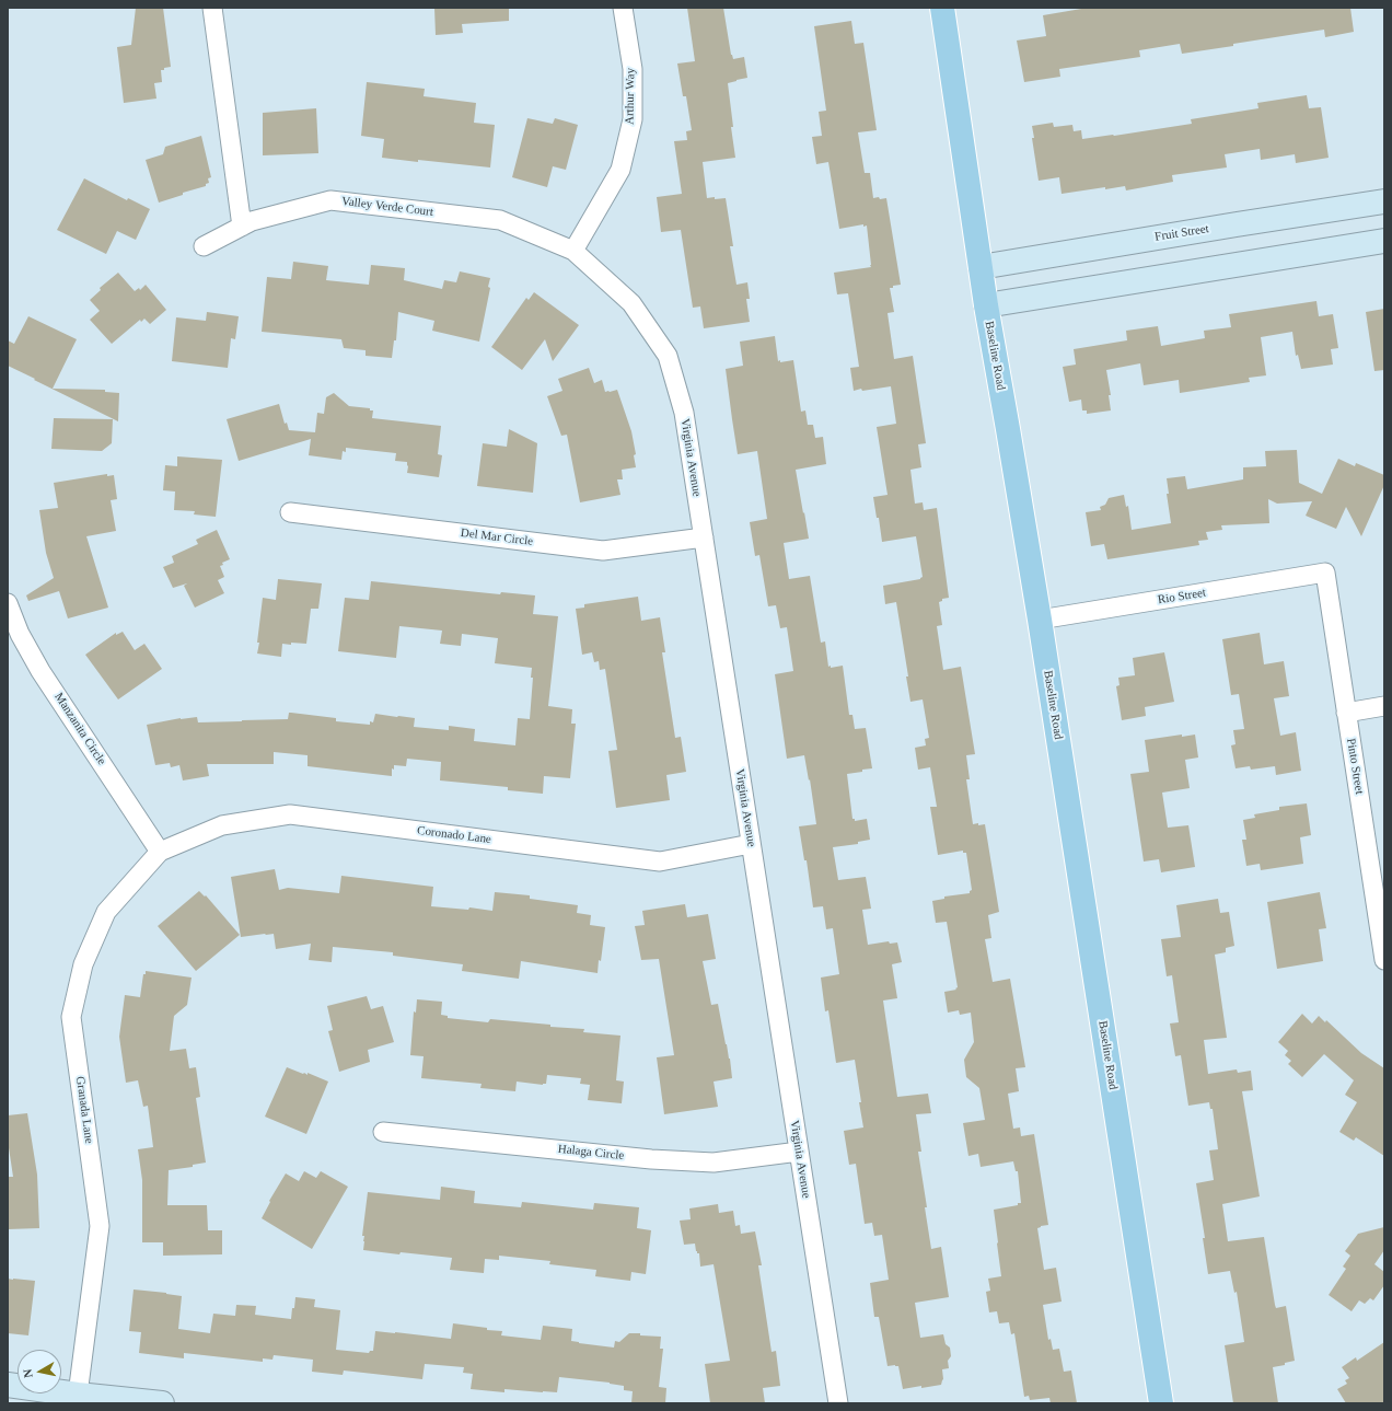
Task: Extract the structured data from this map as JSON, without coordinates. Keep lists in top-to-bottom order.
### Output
{
  "streets": {
    "main road": ["Fruit Street", "Baseline Road"],
    "street": [
      "Arthur Way",
      "Valley Verde Court",
      "Virginia Avenue",
      "Del Mar Circle",
      "Rio Street",
      "Manzanita Circle",
      "Pinto Street",
      "Coronado Lane",
      "Granada Lane",
      "Halaga Circle"
    ]
  },
  "crossings": [
    ["Arthur Way", "Valley Verde Court"],
    ["Arthur Way", "Virginia Avenue"],
    ["Valley Verde Court", "Virginia Avenue"],
    ["Fruit Street", "Baseline Road"],
    ["Baseline Road", "Rio Street"],
    ["Virginia Avenue", "Del Mar Circle"],
    ["Virginia Avenue", "Coronado Lane"],
    ["Virginia Avenue", "Halaga Circle"],
    ["Rio Street", "Pinto Street"],
    ["Manzanita Circle", "Coronado Lane"],
    ["Manzanita Circle", "Granada Lane"],
    ["Coronado Lane", "Granada Lane"]
  ],
  "north": "left"
}
